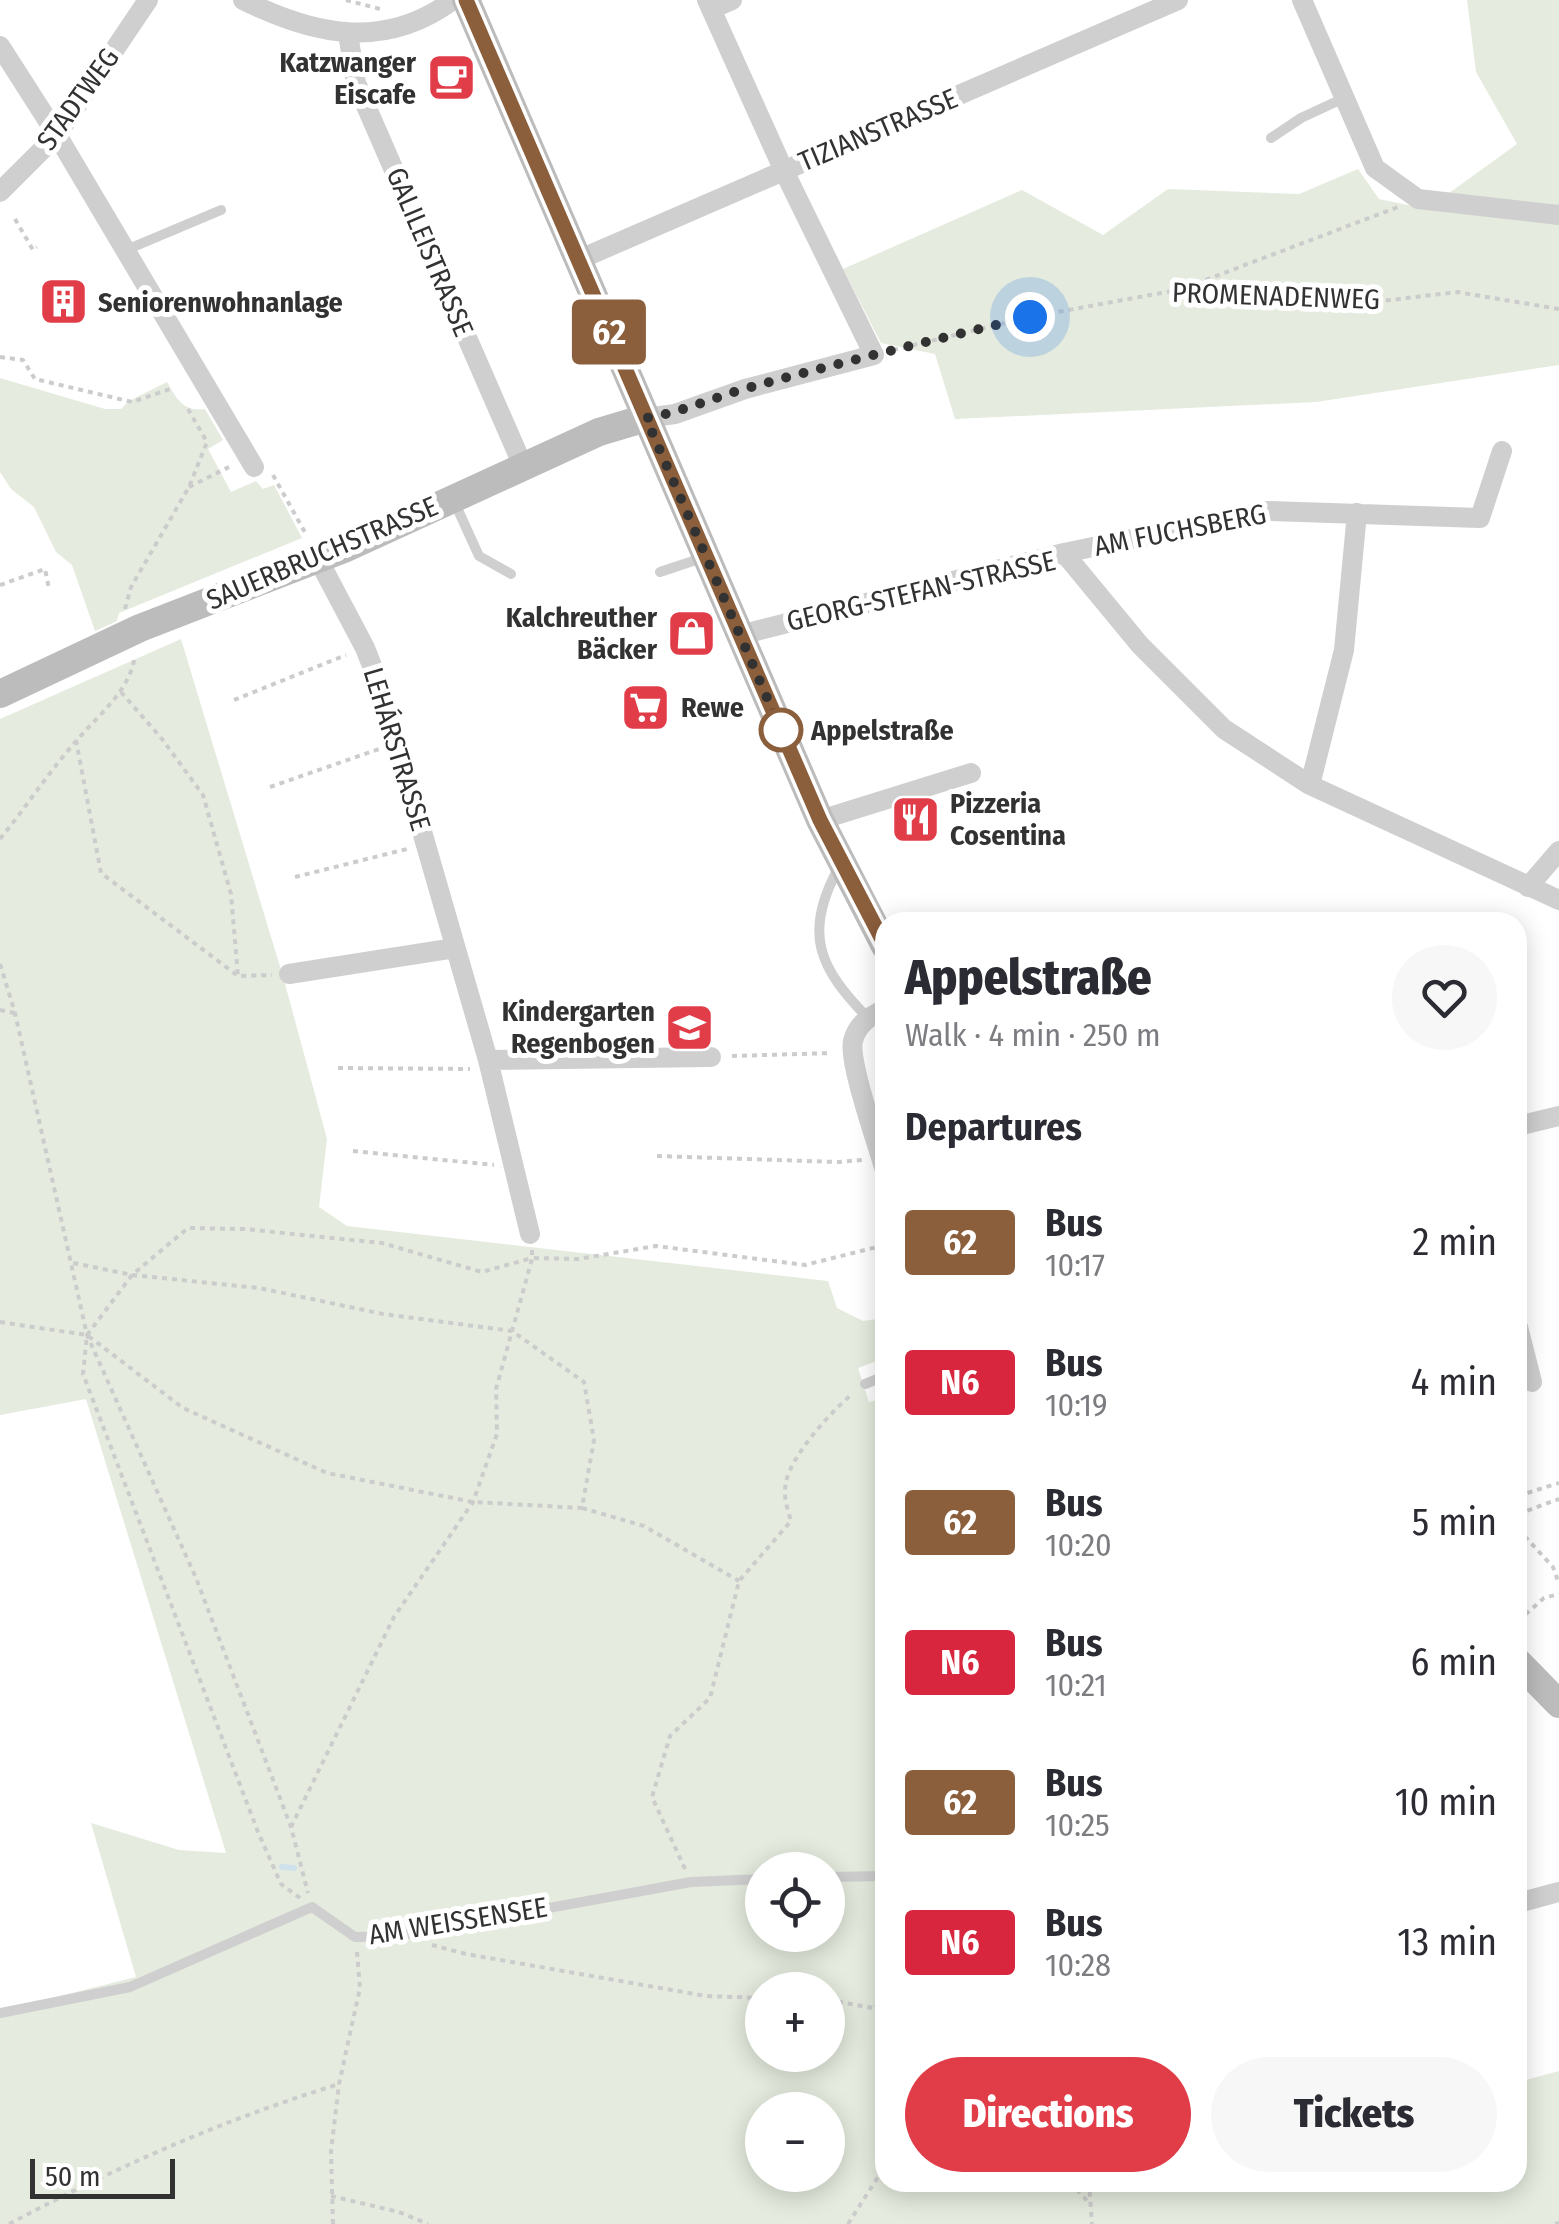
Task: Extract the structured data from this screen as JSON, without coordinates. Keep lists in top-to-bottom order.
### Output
{
  "streets": {
    "main road": ["SAUERBRUCHSTRASSE"],
    "street": [
      "STADTWEG",
      "TIZIANSTRASSE",
      "GALILEISTRASSE",
      "AM FUCHSBERG",
      "GEORG-STEFAN-STRASSE",
      "LEHÁRSTRASSE"
    ],
    "lane": ["AM WEISSENSEE"],
    "path": ["PROMENADENWEG"]
  },
  "crossings": [
    ["GALILEISTRASSE", "SAUERBRUCHSTRASSE"],
    ["AM FUCHSBERG", "GEORG-STEFAN-STRASSE"],
    ["SAUERBRUCHSTRASSE", "LEHÁRSTRASSE"]
  ],
  "places": {
    "cafe": ["Katzwanger Eiscafe"],
    "building": ["Seniorenwohnanlage"],
    "shop": ["Kalchreuther Bäcker"],
    "supermarket": ["Rewe"],
    "other": ["Appelstraße"],
    "restaurant": ["Pizzeria Cosentina"],
    "school or university": ["Kindergarten Regenbogen"]
  },
  "lines": ["bus line 62"],
  "scale_bar": "50 m",
  "page": {
    "on_map": "62",
    "heading": [
      ["Appelstraße", "Walk · 4 min · 250 m"],
      "Departures"
    ],
    "list": [
      {
        "mark": "62",
        "name": "Bus",
        "note": "10:17",
        "value": "2 min"
      },
      {
        "mark": "N6",
        "name": "Bus",
        "note": "10:19",
        "value": "4 min"
      },
      {
        "mark": "62",
        "name": "Bus",
        "note": "10:20",
        "value": "5 min"
      },
      {
        "mark": "N6",
        "name": "Bus",
        "note": "10:21",
        "value": "6 min"
      },
      {
        "mark": "62",
        "name": "Bus",
        "note": "10:25",
        "value": "10 min"
      },
      {
        "mark": "N6",
        "name": "Bus",
        "note": "10:28",
        "value": "13 min"
      }
    ],
    "map_buttons": ["+", "−"],
    "buttons": ["Directions", "Tickets"],
    "scale": "50 m"
  }
}
